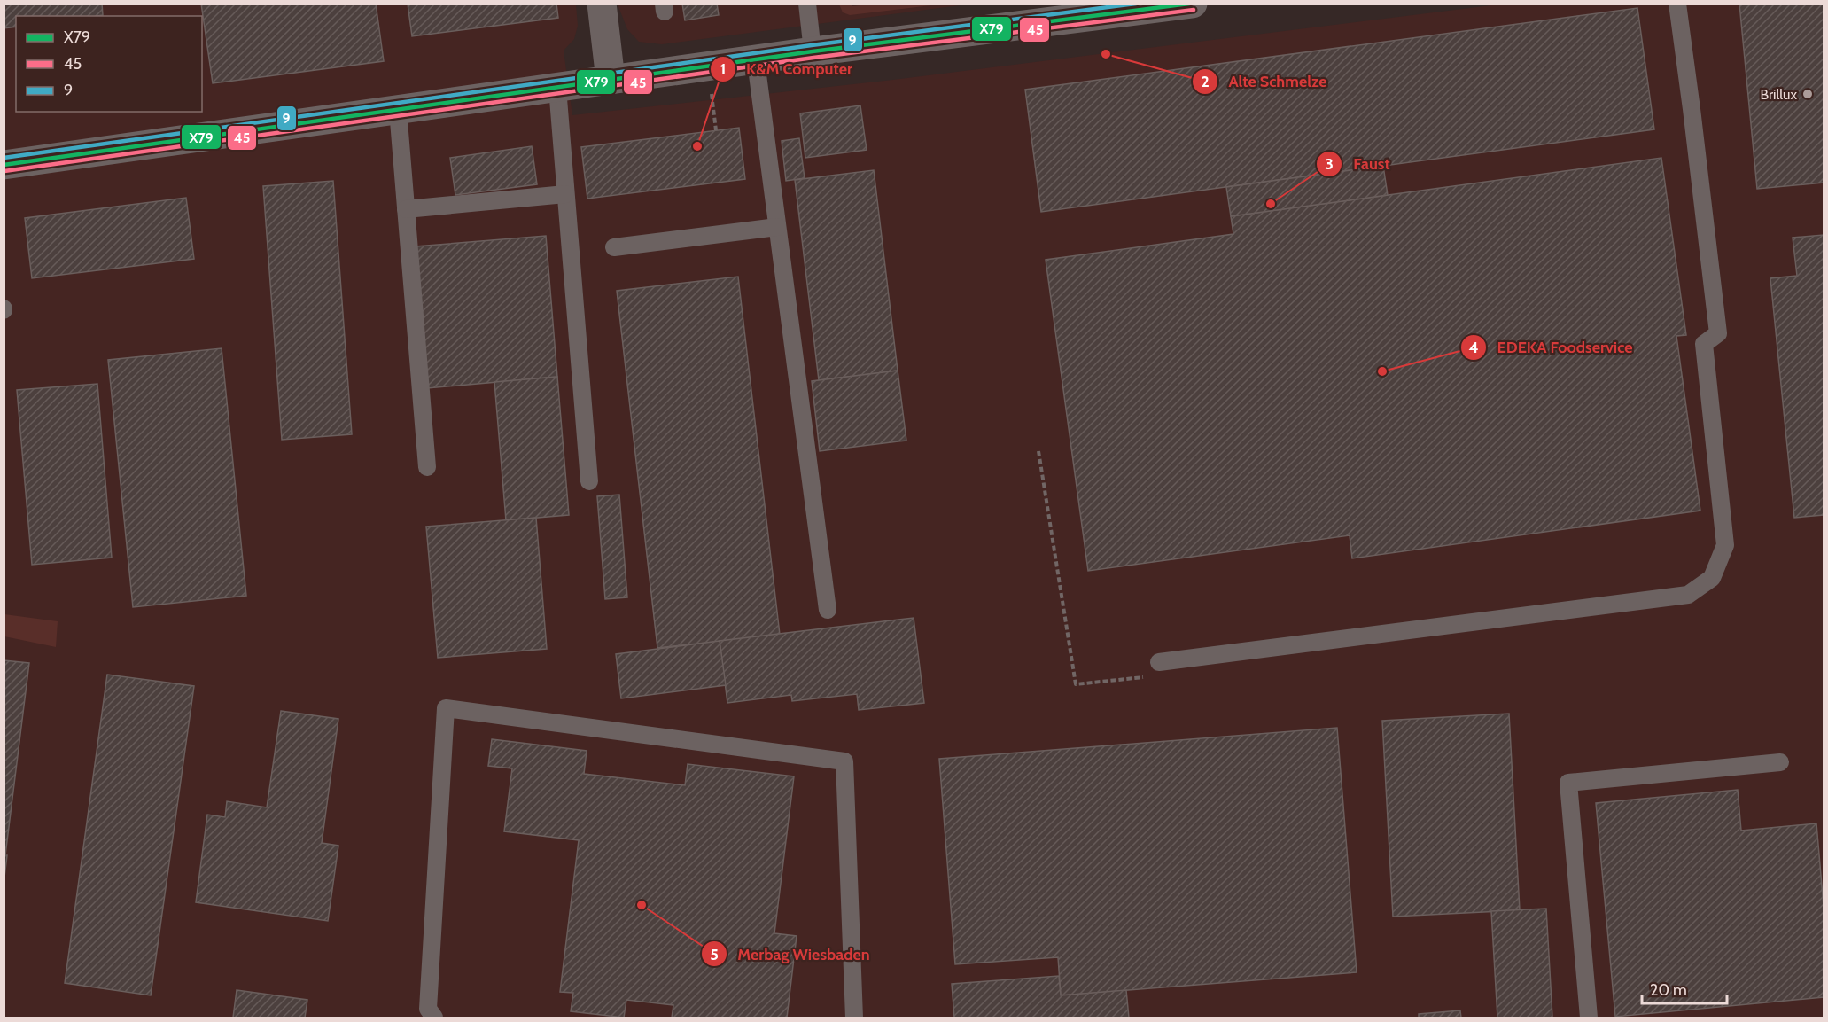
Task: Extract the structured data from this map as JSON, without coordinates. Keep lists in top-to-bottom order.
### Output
{
  "places": [
    "Alte Schmelze",
    "Brillux",
    "K&M Computer",
    "Faust",
    "EDEKA Foodservice",
    "Merbag Wiesbaden"
  ],
  "lines": ["transit line X79", "transit line 9", "transit line 45"],
  "legend": ["X79", "45", "9"],
  "scale_bar": "20 m"
}
